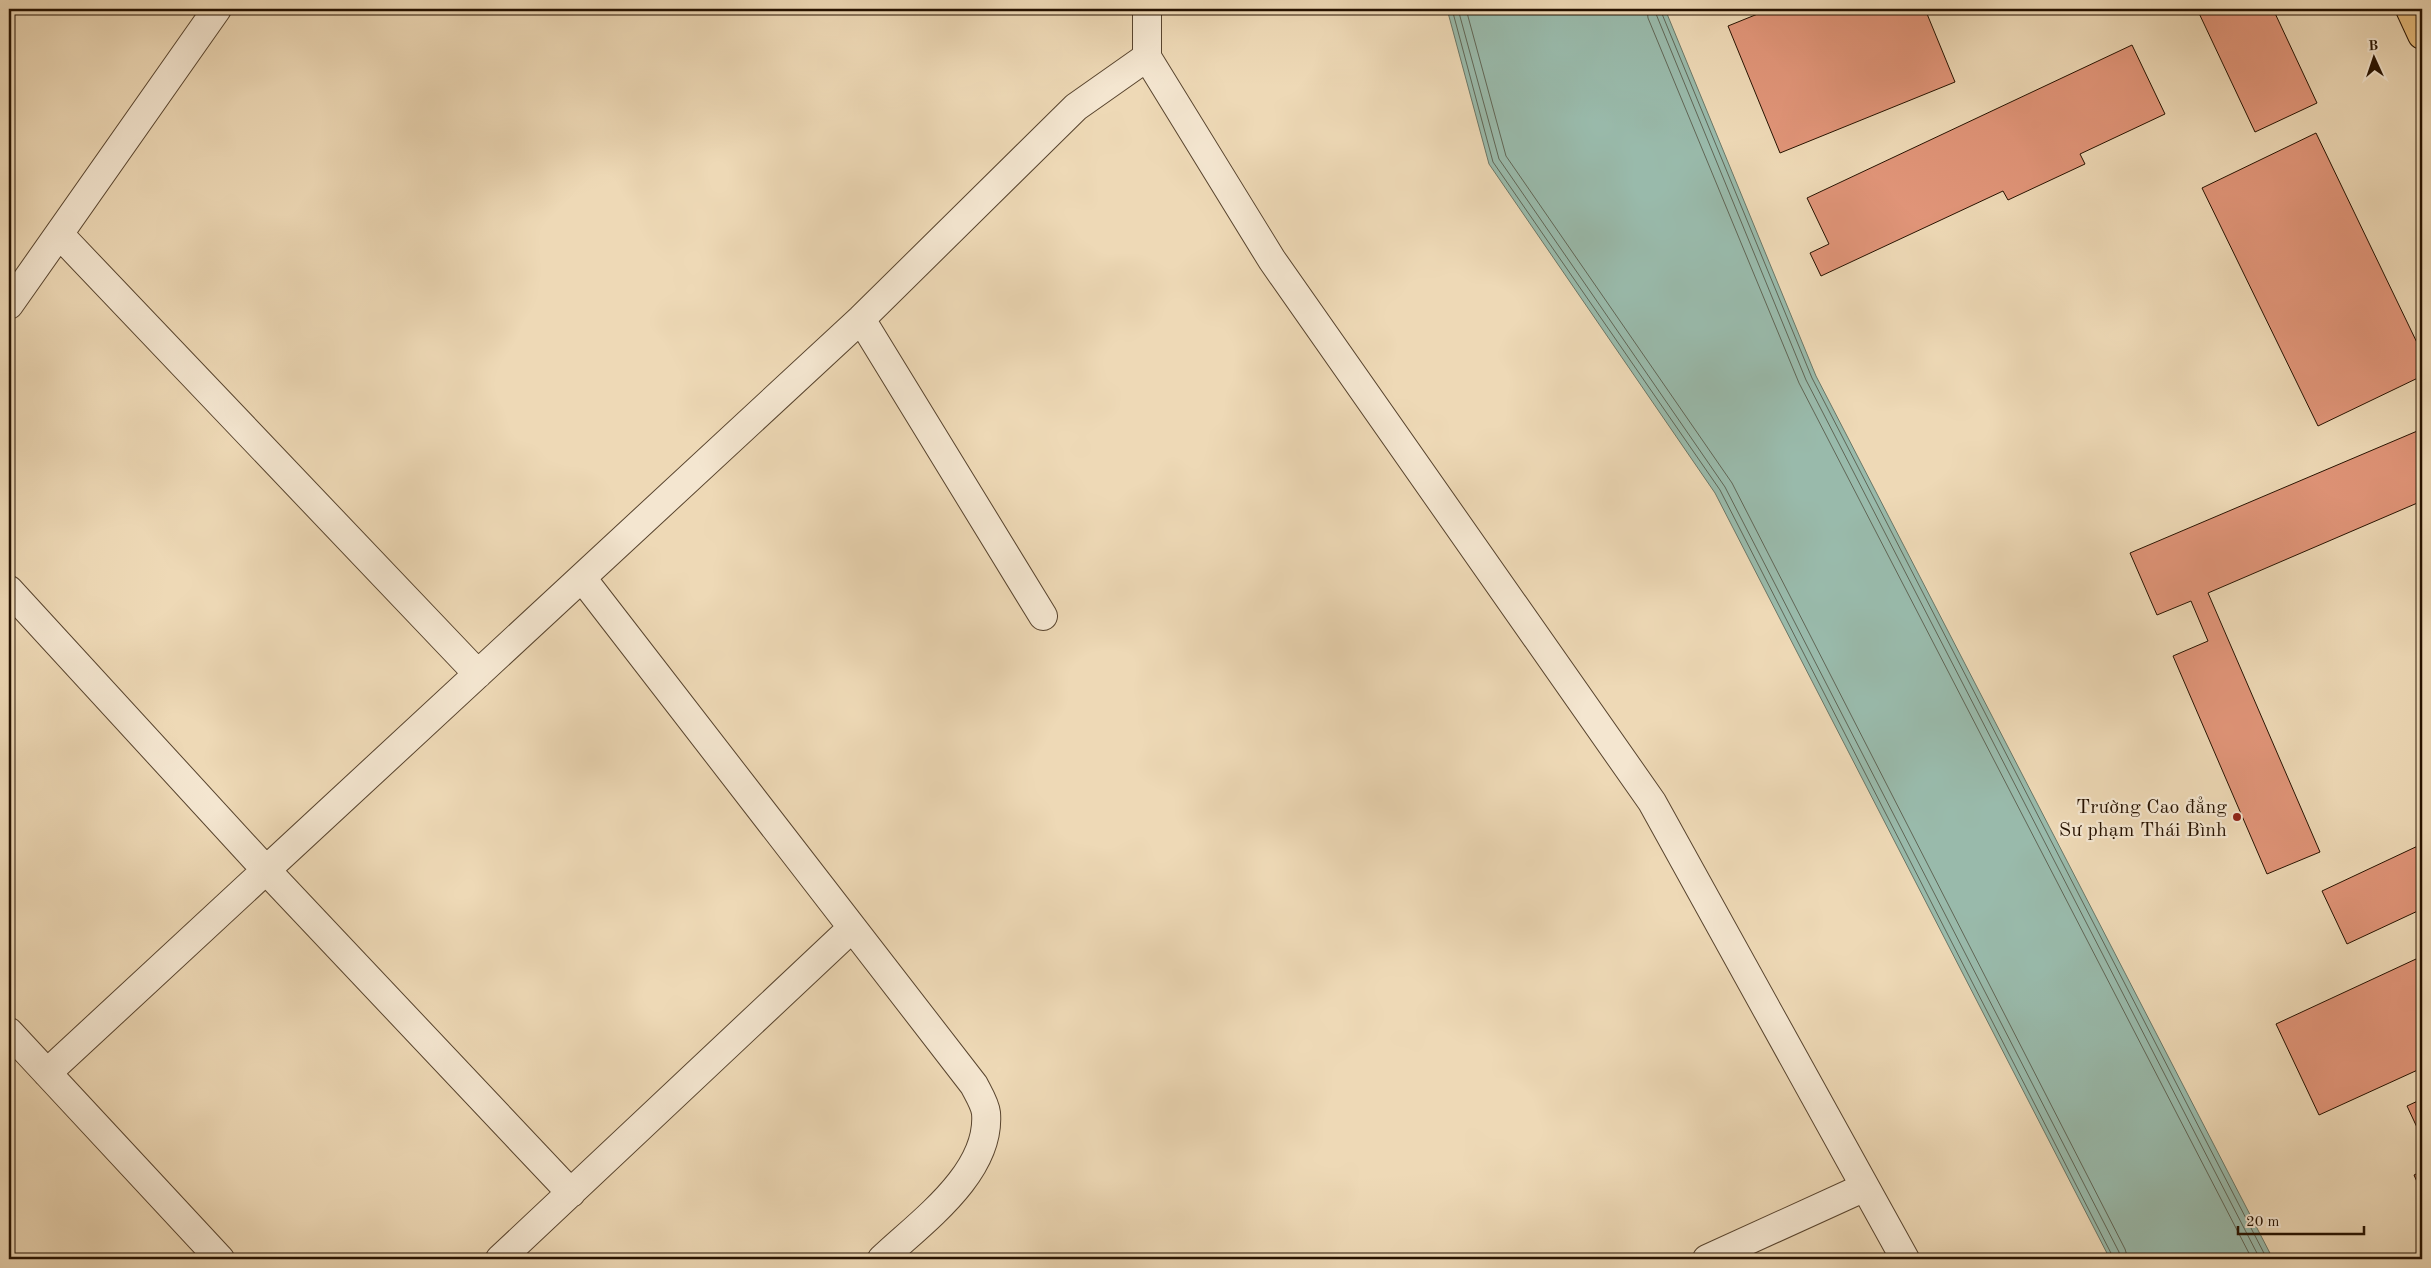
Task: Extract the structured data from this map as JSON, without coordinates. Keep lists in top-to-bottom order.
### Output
{
  "places": ["Trường Cao đẳng Sư phạm Thái Bình"],
  "scale_bar": "20 m",
  "north": "top"
}
